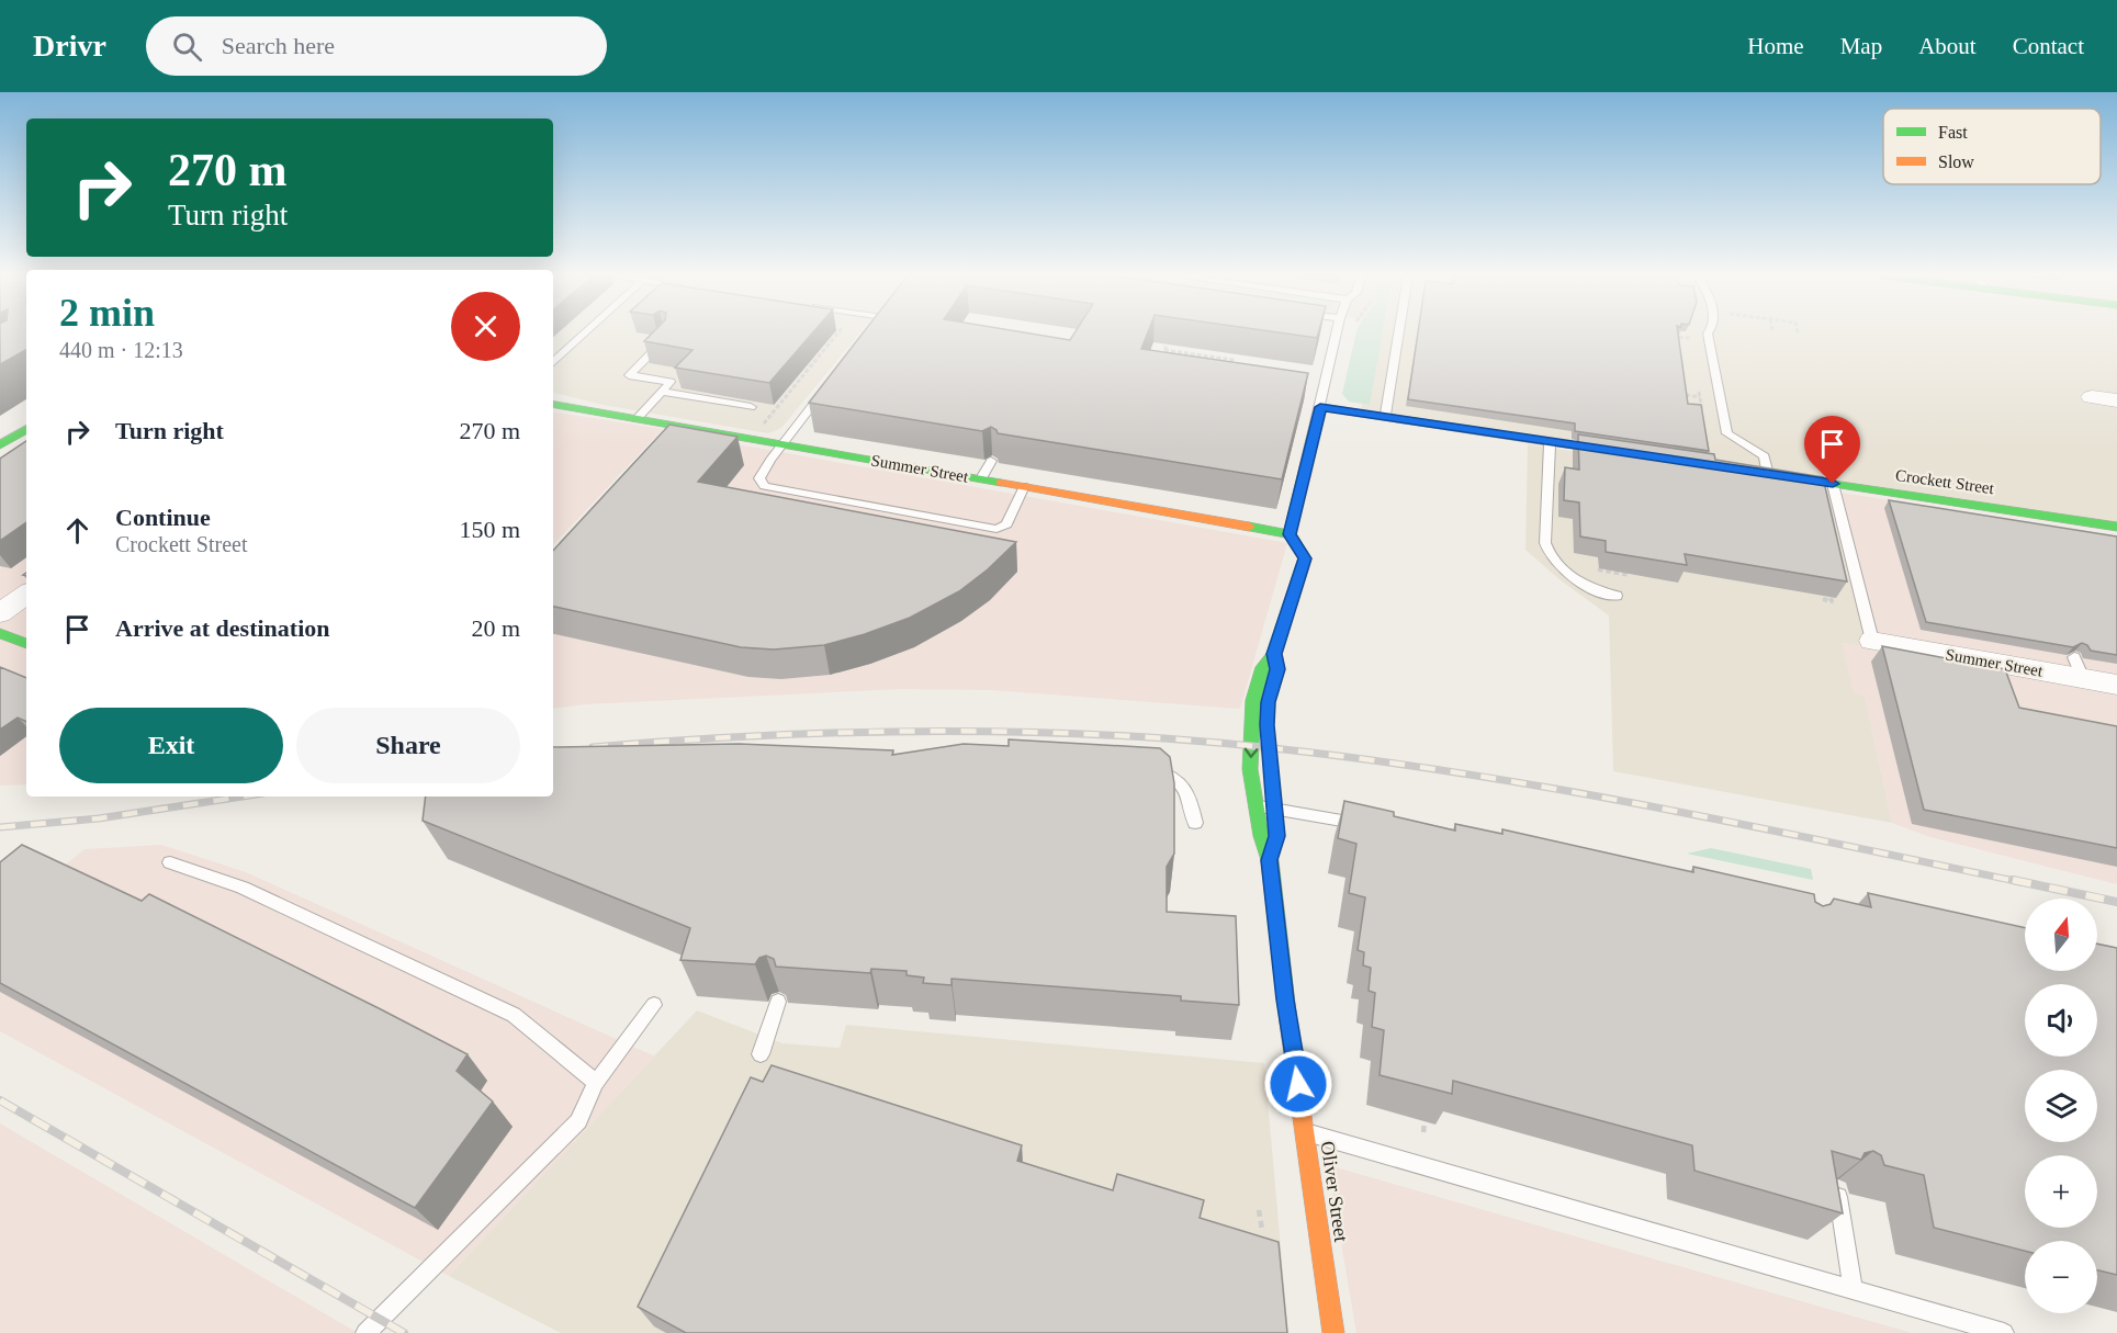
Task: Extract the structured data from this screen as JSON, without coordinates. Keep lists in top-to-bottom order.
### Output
{
  "streets": {
    "street": ["Summer Street", "Crockett Street", "Oliver Street"]
  },
  "crossings": [
    ["Summer Street", "Oliver Street"]
  ],
  "legend": ["Fast", "Slow"],
  "north": "top",
  "page": {
    "header": "Drivr",
    "search": "Search here",
    "nav": [
      "Home",
      "Map",
      "About",
      "Contact"
    ],
    "turn": ["270 m", "Turn right"],
    "heading": ["2 min", "440 m · 12:13"],
    "list": [
      {
        "name": "Turn right",
        "value": "270 m"
      },
      {
        "name": "Continue",
        "note": "Crockett Street",
        "value": "150 m"
      },
      {
        "name": "Arrive at destination",
        "value": "20 m"
      }
    ],
    "buttons": ["Exit", "Share"],
    "map_buttons": ["+", "−"]
  }
}
